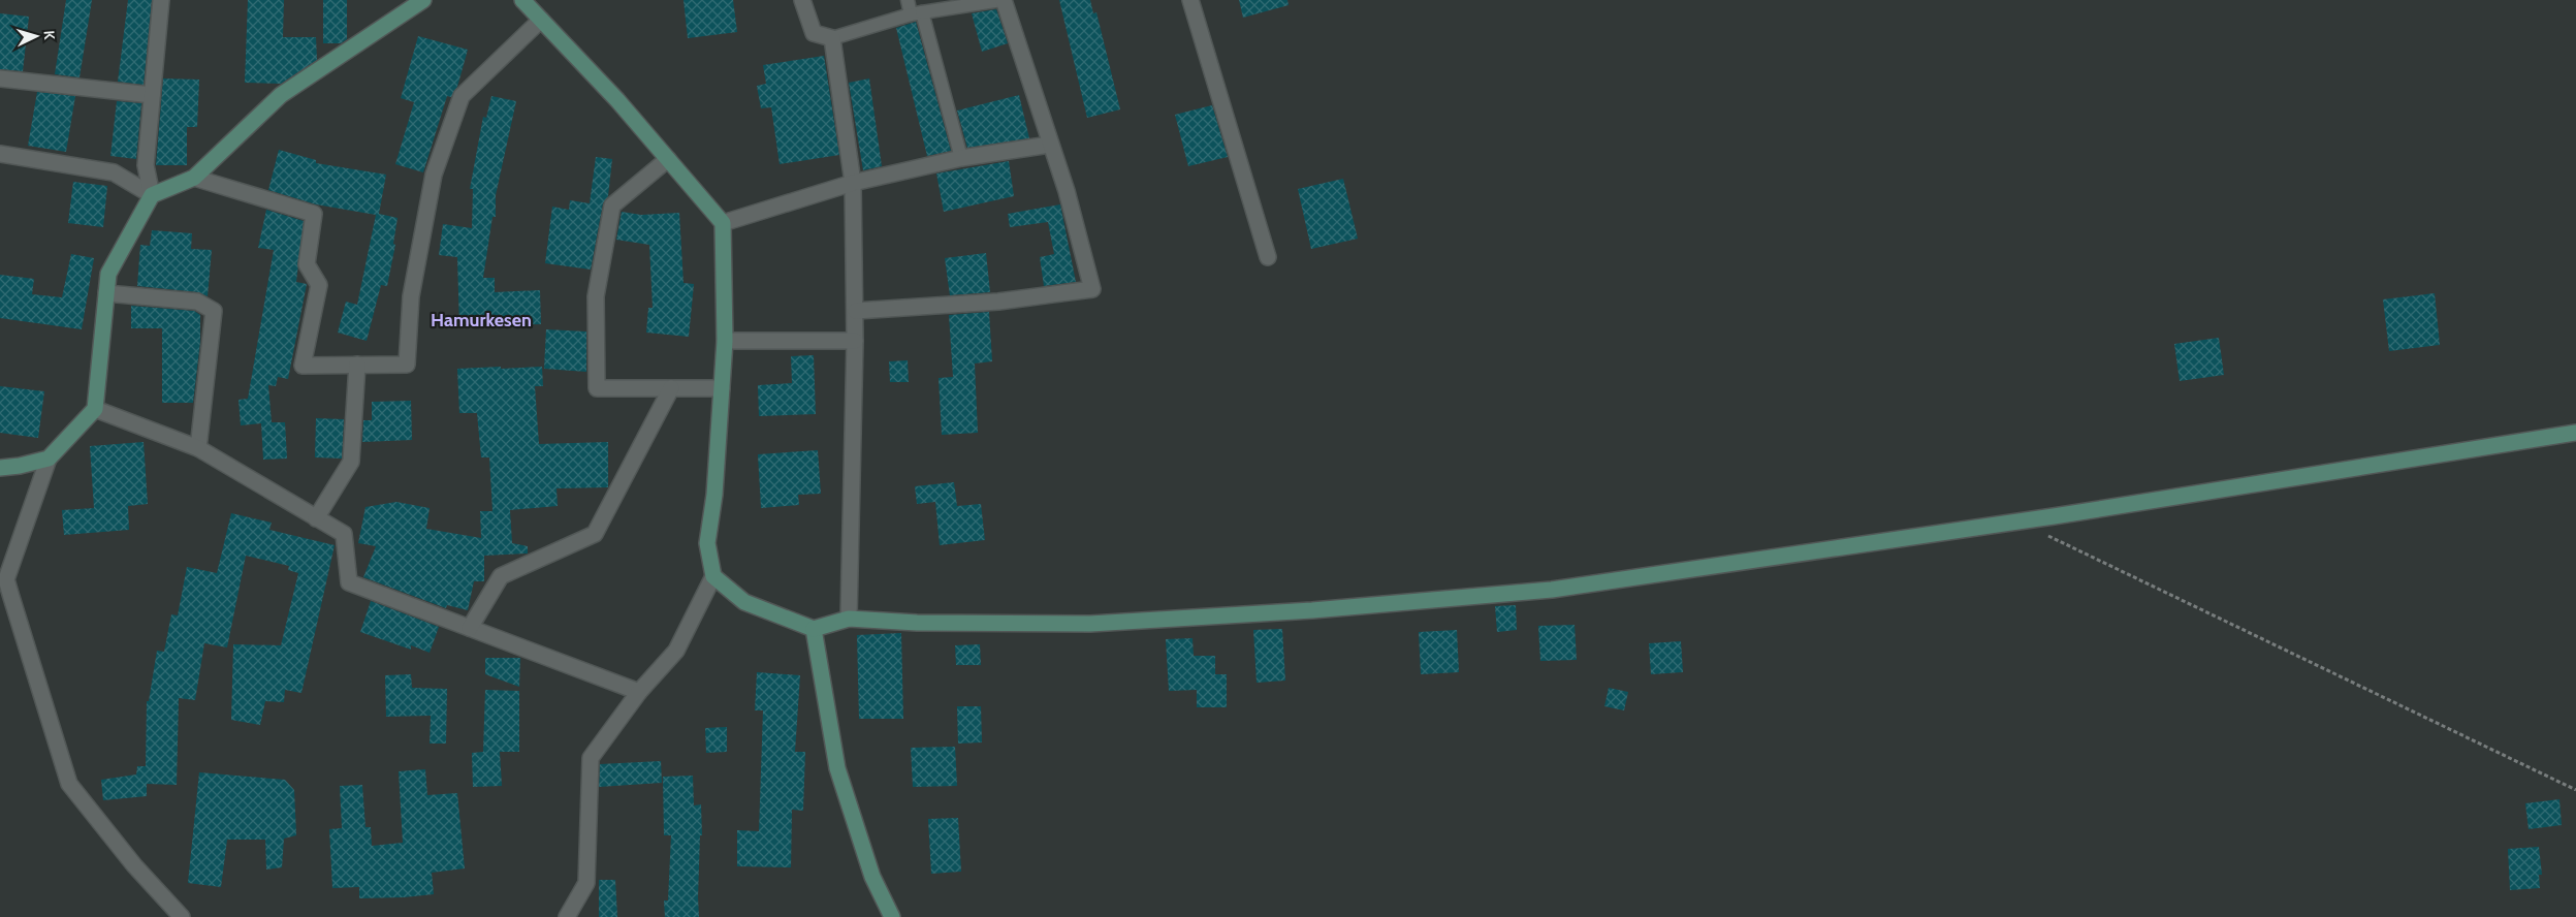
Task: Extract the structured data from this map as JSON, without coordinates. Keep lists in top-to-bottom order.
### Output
{
  "districts": ["Hamurkesen"],
  "north": "right"
}
